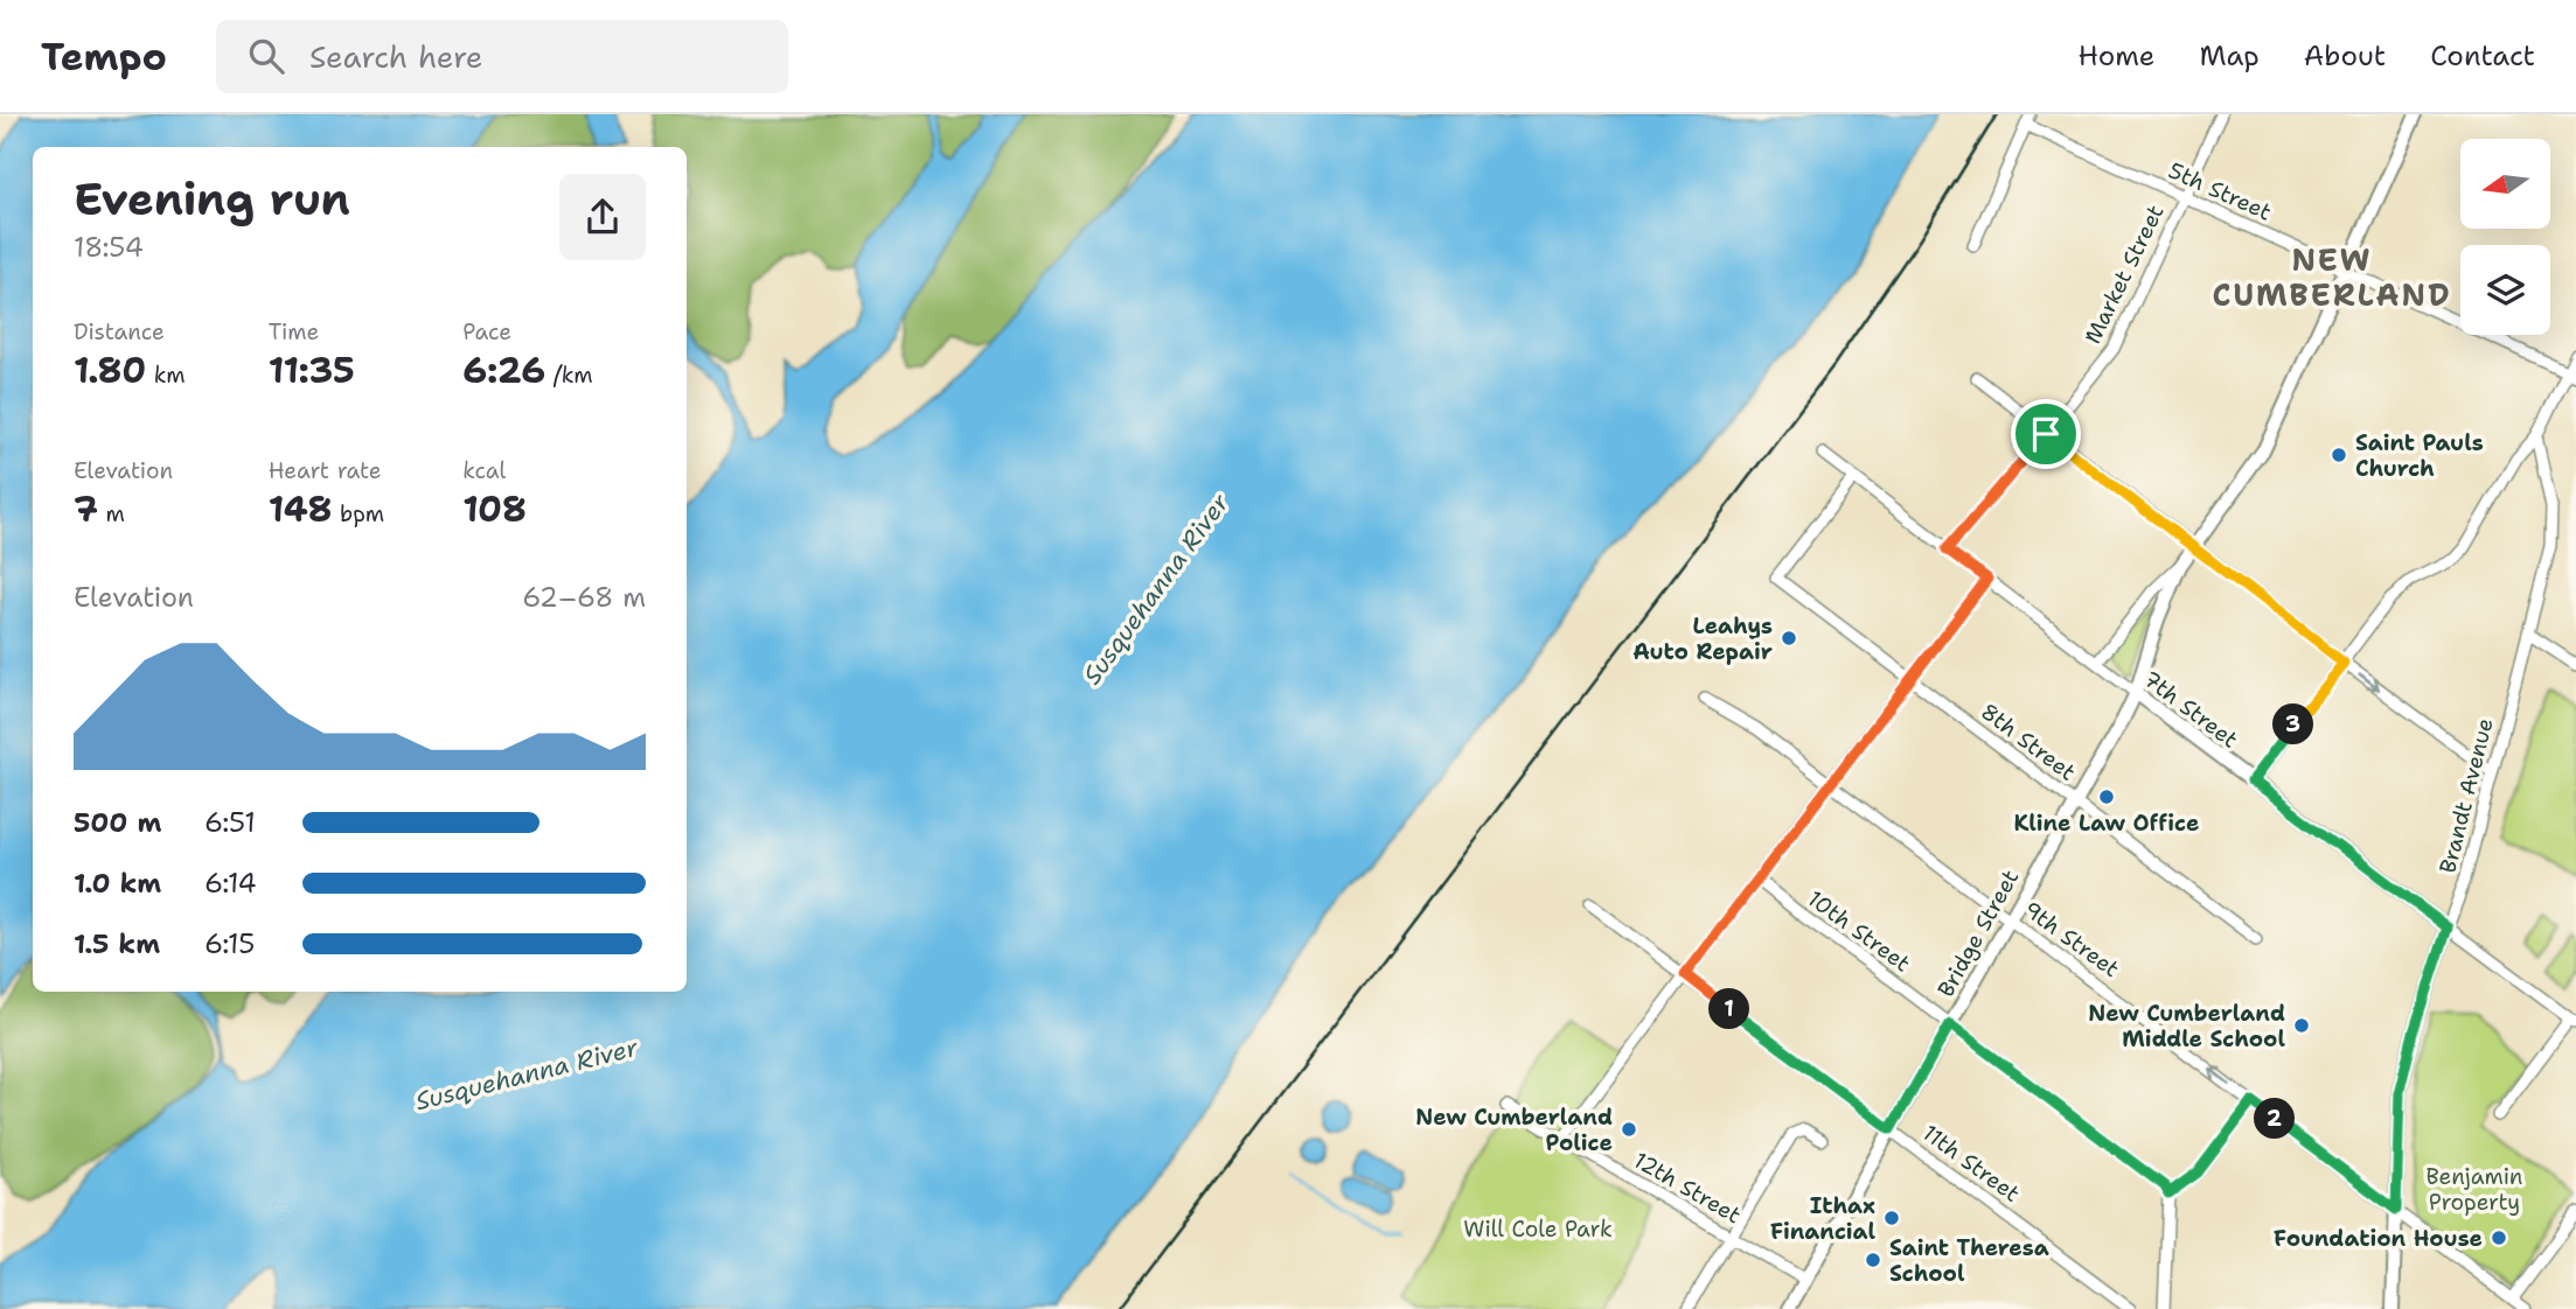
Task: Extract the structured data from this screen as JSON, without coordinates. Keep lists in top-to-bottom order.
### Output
{
  "streets": {
    "main road": ["7th Street", "Brandt Avenue", "Bridge Street"],
    "street": [
      "5th Street",
      "Market Street",
      "8th Street",
      "10th Street",
      "9th Street",
      "11th Street",
      "12th Street"
    ]
  },
  "crossings": [
    ["5th Street", "Market Street"],
    ["5th Street", "Bridge Street"],
    ["Market Street", "7th Street"],
    ["7th Street", "8th Street"],
    ["7th Street", "Brandt Avenue"],
    ["7th Street", "Bridge Street"],
    ["8th Street", "Bridge Street"],
    ["Brandt Avenue", "9th Street"],
    ["10th Street", "Bridge Street"],
    ["Bridge Street", "9th Street"],
    ["Bridge Street", "11th Street"],
    ["Bridge Street", "12th Street"]
  ],
  "districts": ["NEW CUMBERLAND"],
  "water": ["Susquehanna River"],
  "parks": ["Benjamin Property", "Will Cole Park"],
  "places": [
    "Saint Pauls Church",
    "Leahys Auto Repair",
    "Kline Law Office",
    "New Cumberland Middle School",
    "New Cumberland Police",
    "Ithax Financial",
    "Foundation House",
    "Saint Theresa School"
  ],
  "north": "left",
  "page": {
    "header": "Tempo",
    "search": "Search here",
    "nav": [
      "Home",
      "Map",
      "About",
      "Contact"
    ],
    "heading": ["Evening run", "18:54"],
    "stats": [
      ["Distance", "1.80 km"],
      ["Time", "11:35"],
      ["Pace", "6:26 /km"],
      ["Elevation", "7 m"],
      ["Heart rate", "148 bpm"],
      ["kcal", "108"]
    ],
    "chart": ["Elevation", "62–68 m"],
    "pins": ["3", "1", "2"],
    "list": [
      {
        "name": "500 m",
        "note": "6:51"
      },
      {
        "name": "1.0 km",
        "note": "6:14"
      },
      {
        "name": "1.5 km",
        "note": "6:15"
      }
    ]
  }
}
